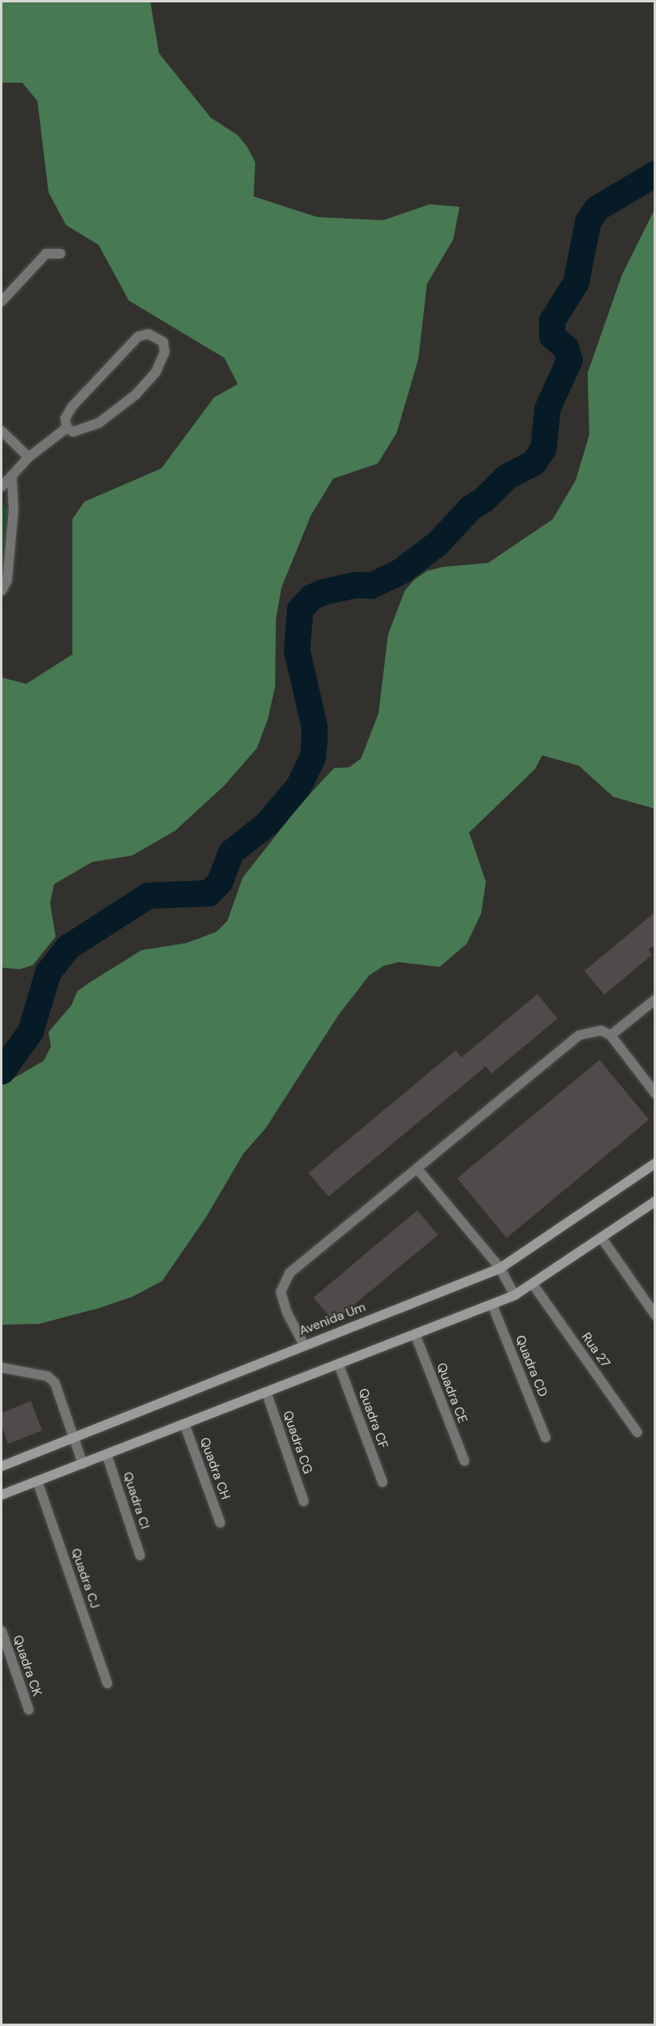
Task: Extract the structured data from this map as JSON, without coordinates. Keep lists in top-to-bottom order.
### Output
{
  "streets": {
    "street": [
      "Avenida Um",
      "Rua 27",
      "Quadra CD",
      "Quadra CE",
      "Quadra CF",
      "Quadra CG",
      "Quadra CH",
      "Quadra CI",
      "Quadra CJ",
      "Quadra CK"
    ]
  }
}
